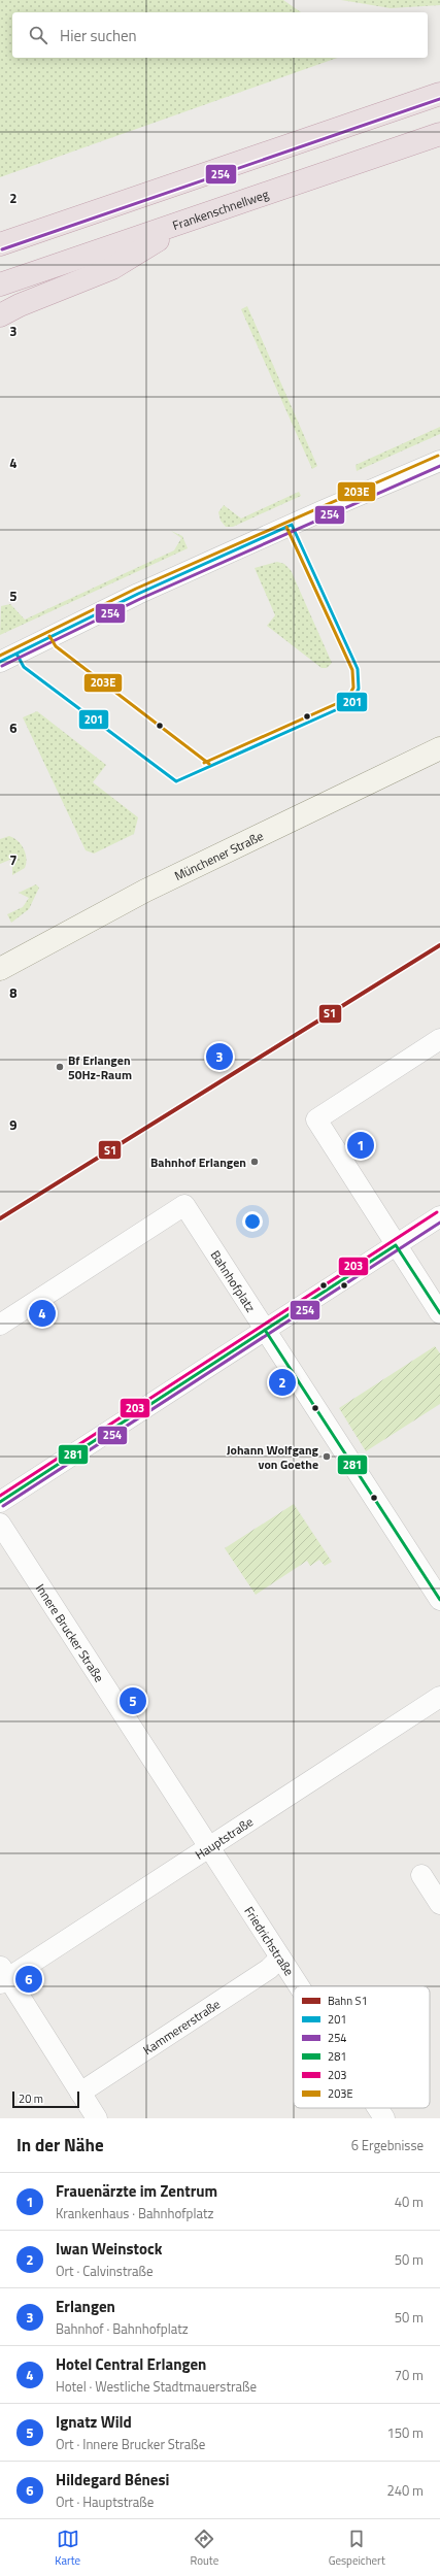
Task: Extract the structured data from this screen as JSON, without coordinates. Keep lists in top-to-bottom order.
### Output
{
  "streets": {
    "highway": ["Frankenschnellweg"],
    "main road": ["Münchener Straße"],
    "street": [
      "Bahnhofplatz",
      "Innere Brucker Straße",
      "Hauptstraße",
      "Friedrichstraße",
      "Kammererstraße"
    ]
  },
  "crossings": [
    ["Innere Brucker Straße", "Hauptstraße"],
    ["Innere Brucker Straße", "Friedrichstraße"],
    ["Hauptstraße", "Friedrichstraße"],
    ["Friedrichstraße", "Kammererstraße"]
  ],
  "places": ["Bf Erlangen 50Hz-Raum", "Bahnhof Erlangen", "Johann Wolfgang von Goethe"],
  "lines": [
    "transit line 254",
    "transit line 203E",
    "transit line 201",
    "rail line S1",
    "transit line 203",
    "transit line 281"
  ],
  "legend": [
    "Bahn S1",
    "201",
    "254",
    "281",
    "203",
    "203E"
  ],
  "scale_bar": "20 m",
  "page": {
    "search": "Hier suchen",
    "pins": [
      "3",
      "1",
      "4",
      "2",
      "5",
      "6"
    ],
    "scale": "20 m",
    "heading": ["In der Nähe", "6 Ergebnisse"],
    "list": [
      {
        "mark": "1",
        "name": "Frauenärzte im Zentrum",
        "note": "Krankenhaus · Bahnhofplatz",
        "value": "40 m"
      },
      {
        "mark": "2",
        "name": "Iwan Weinstock",
        "note": "Ort · Calvinstraße",
        "value": "50 m"
      },
      {
        "mark": "3",
        "name": "Erlangen",
        "note": "Bahnhof · Bahnhofplatz",
        "value": "50 m"
      },
      {
        "mark": "4",
        "name": "Hotel Central Erlangen",
        "note": "Hotel · Westliche Stadtmauerstraße",
        "value": "70 m"
      },
      {
        "mark": "5",
        "name": "Ignatz Wild",
        "note": "Ort · Innere Brucker Straße",
        "value": "150 m"
      },
      {
        "mark": "6",
        "name": "Hildegard Bénesi",
        "note": "Ort · Hauptstraße",
        "value": "240 m"
      }
    ],
    "nav": ["Karte", "Route", "Gespeichert"]
  },
  "grid": {
    "rows": [
      "2",
      "3",
      "4",
      "5",
      "6",
      "7",
      "8",
      "9"
    ]
  }
}
